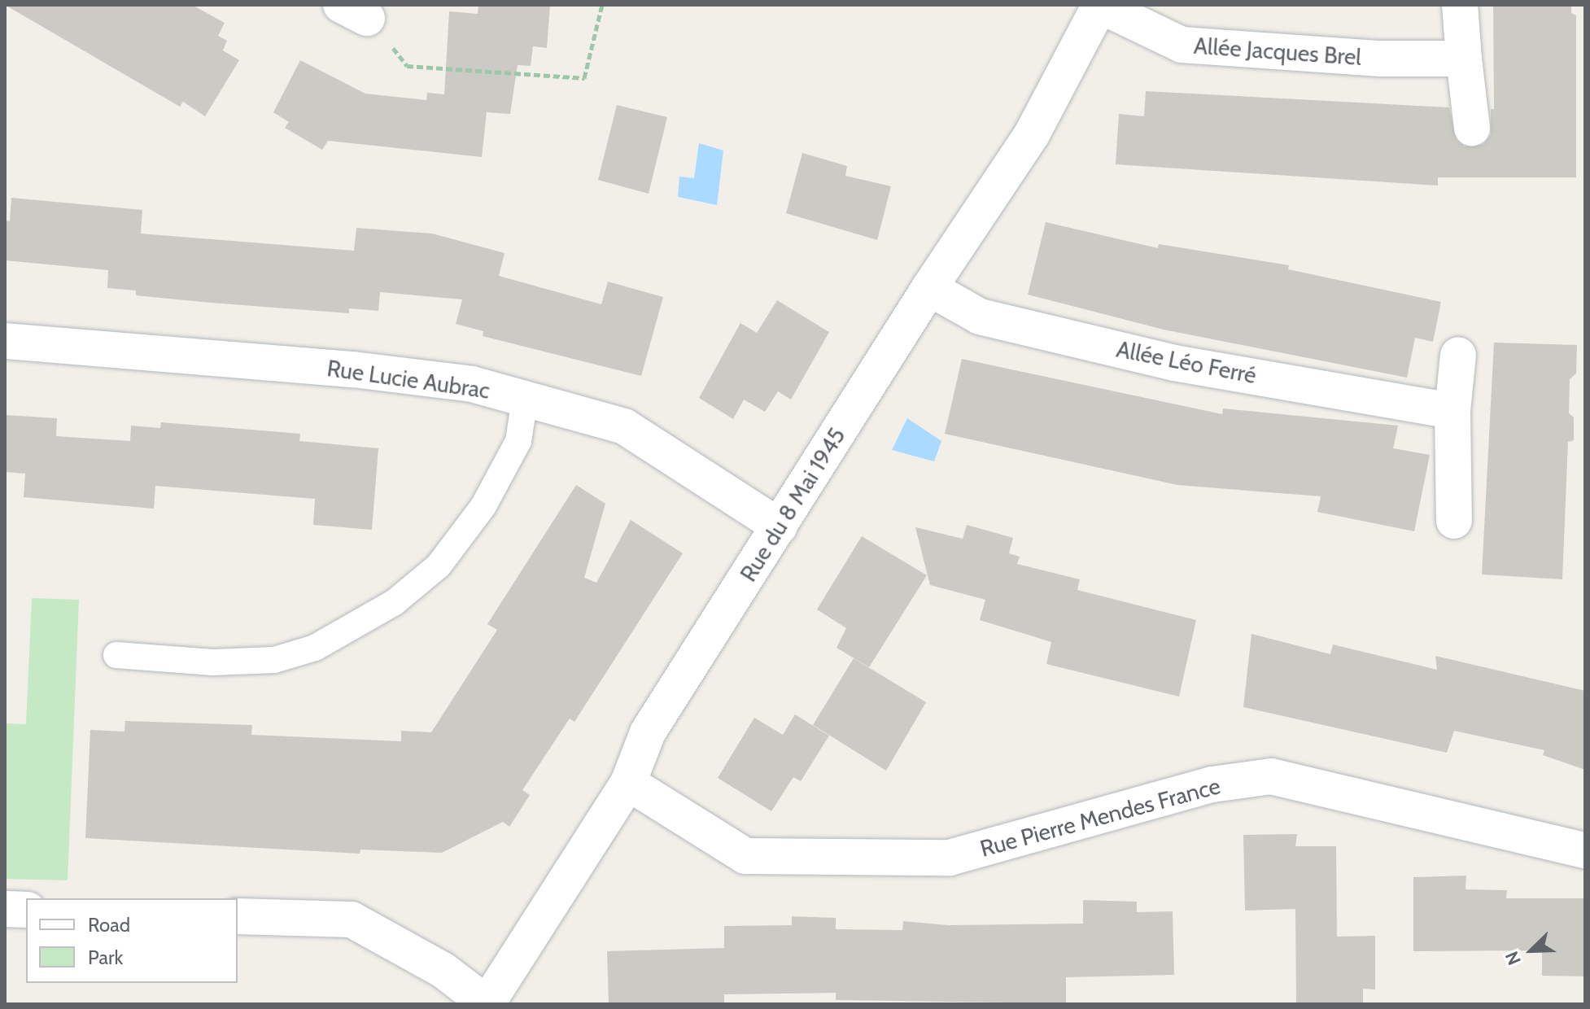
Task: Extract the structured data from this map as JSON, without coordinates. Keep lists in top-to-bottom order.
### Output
{
  "streets": {
    "street": [
      "Allée Jacques Brel",
      "Allée Léo Ferré",
      "Rue Lucie Aubrac",
      "Rue du 8 Mai 1945",
      "Rue Pierre Mendes France"
    ]
  },
  "crossings": [
    ["Allée Jacques Brel", "Rue du 8 Mai 1945"],
    ["Allée Léo Ferré", "Rue du 8 Mai 1945"],
    ["Rue Lucie Aubrac", "Rue du 8 Mai 1945"],
    ["Rue du 8 Mai 1945", "Rue Pierre Mendes France"]
  ],
  "legend": ["Road", "Park"],
  "north": "bottom left"
}
